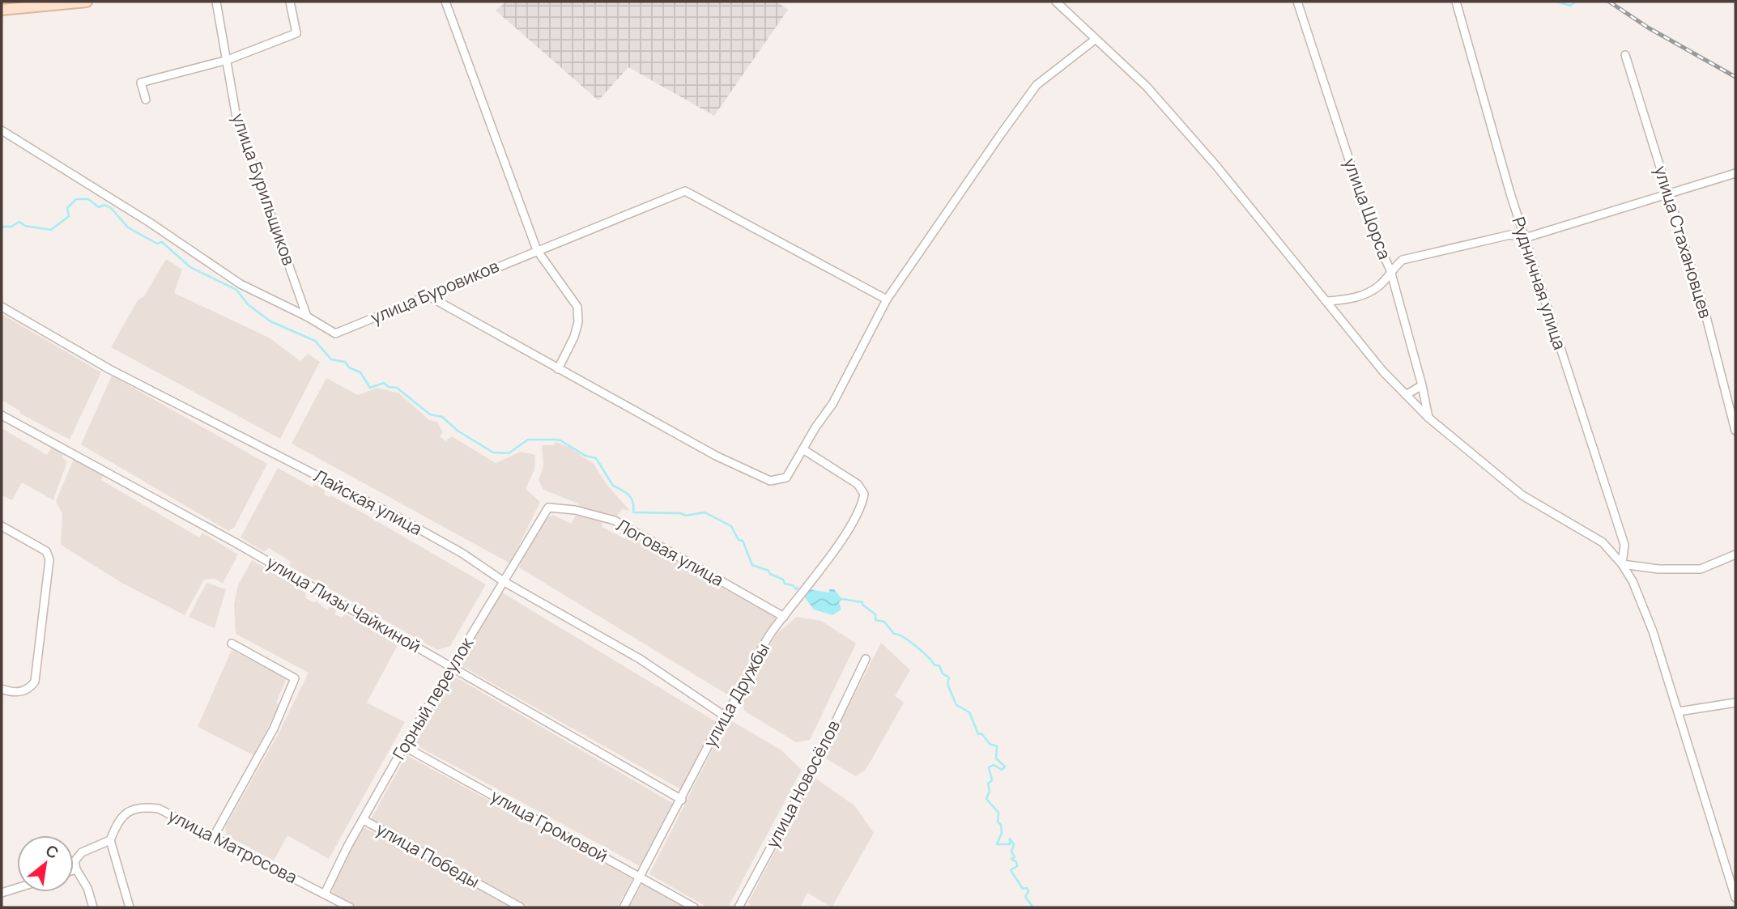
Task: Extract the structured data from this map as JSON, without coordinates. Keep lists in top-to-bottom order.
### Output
{
  "streets": {
    "street": [
      "улица Бурильщиков",
      "улица Щорса",
      "улица Стахановцев",
      "Рудничная улица",
      "улица Буровиков",
      "Лайская улица",
      "Логовая улица",
      "улица Лизы Чайкиной",
      "улица Дружбы",
      "Горный переулок",
      "улица Новосёлов",
      "улица Громовой",
      "улица Матросова",
      "улица Победы"
    ]
  },
  "crossings": [
    ["улица Бурильщиков", "улица Буровиков"],
    ["Лайская улица", "улица Дружбы"],
    ["Лайская улица", "Горный переулок"],
    ["Логовая улица", "улица Дружбы"],
    ["Логовая улица", "Горный переулок"],
    ["улица Лизы Чайкиной", "улица Дружбы"],
    ["улица Лизы Чайкиной", "Горный переулок"],
    ["улица Дружбы", "улица Громовой"],
    ["Горный переулок", "улица Громовой"],
    ["Горный переулок", "улица Матросова"],
    ["Горный переулок", "улица Победы"]
  ],
  "north": "top right"
}
